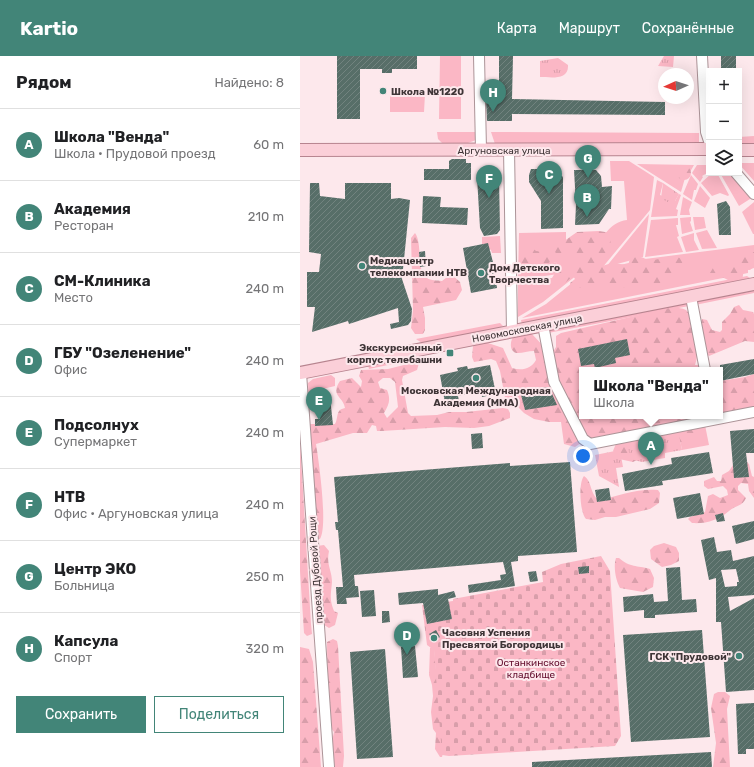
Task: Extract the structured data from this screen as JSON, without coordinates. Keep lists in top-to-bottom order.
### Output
{
  "streets": {
    "main road": ["Аргуновская улица", "Новомосковская улица"],
    "street": ["проезд Дубовой Рощи"]
  },
  "crossings": [
    ["Новомосковская улица", "проезд Дубовой Рощи"]
  ],
  "parks": ["Останкинское кладбище"],
  "places": {
    "other": [
      "Школа №1220",
      "Медиацентр телекомпании НТВ",
      "Дом Детского Творчества",
      "Московская Международная Академия (ММА)",
      "Часовня Успения Пресвятой Богородицы",
      "ГСК \"Прудовой\""
    ],
    "transit": ["Экскурсионный корпус телебашни"]
  },
  "north": "left",
  "page": {
    "header": "Kartio",
    "nav": ["Карта", "Маршрут", "Сохранённые"],
    "heading": ["Рядом", "Найдено: 8"],
    "map_buttons": ["+", "−"],
    "pins": [
      "H",
      "G",
      "C",
      "F",
      "B",
      "E",
      "A",
      "D"
    ],
    "list": [
      {
        "mark": "A",
        "name": "Школа \"Венда\"",
        "note": "Школа · Прудовой проезд",
        "value": "60 m"
      },
      {
        "mark": "B",
        "name": "Академия",
        "note": "Ресторан",
        "value": "210 m"
      },
      {
        "mark": "C",
        "name": "СМ-Клиника",
        "note": "Место",
        "value": "240 m"
      },
      {
        "mark": "D",
        "name": "ГБУ \"Озеленение\"",
        "note": "Офис",
        "value": "240 m"
      },
      {
        "mark": "E",
        "name": "Подсолнух",
        "note": "Супермаркет",
        "value": "240 m"
      },
      {
        "mark": "F",
        "name": "НТВ",
        "note": "Офис · Аргуновская улица",
        "value": "240 m"
      },
      {
        "mark": "G",
        "name": "Центр ЭКО",
        "note": "Больница",
        "value": "250 m"
      },
      {
        "mark": "H",
        "name": "Капсула",
        "note": "Спорт",
        "value": "320 m"
      }
    ],
    "popup": ["Школа \"Венда\"", "Школа"],
    "buttons": ["Сохранить", "Поделиться"]
  }
}
